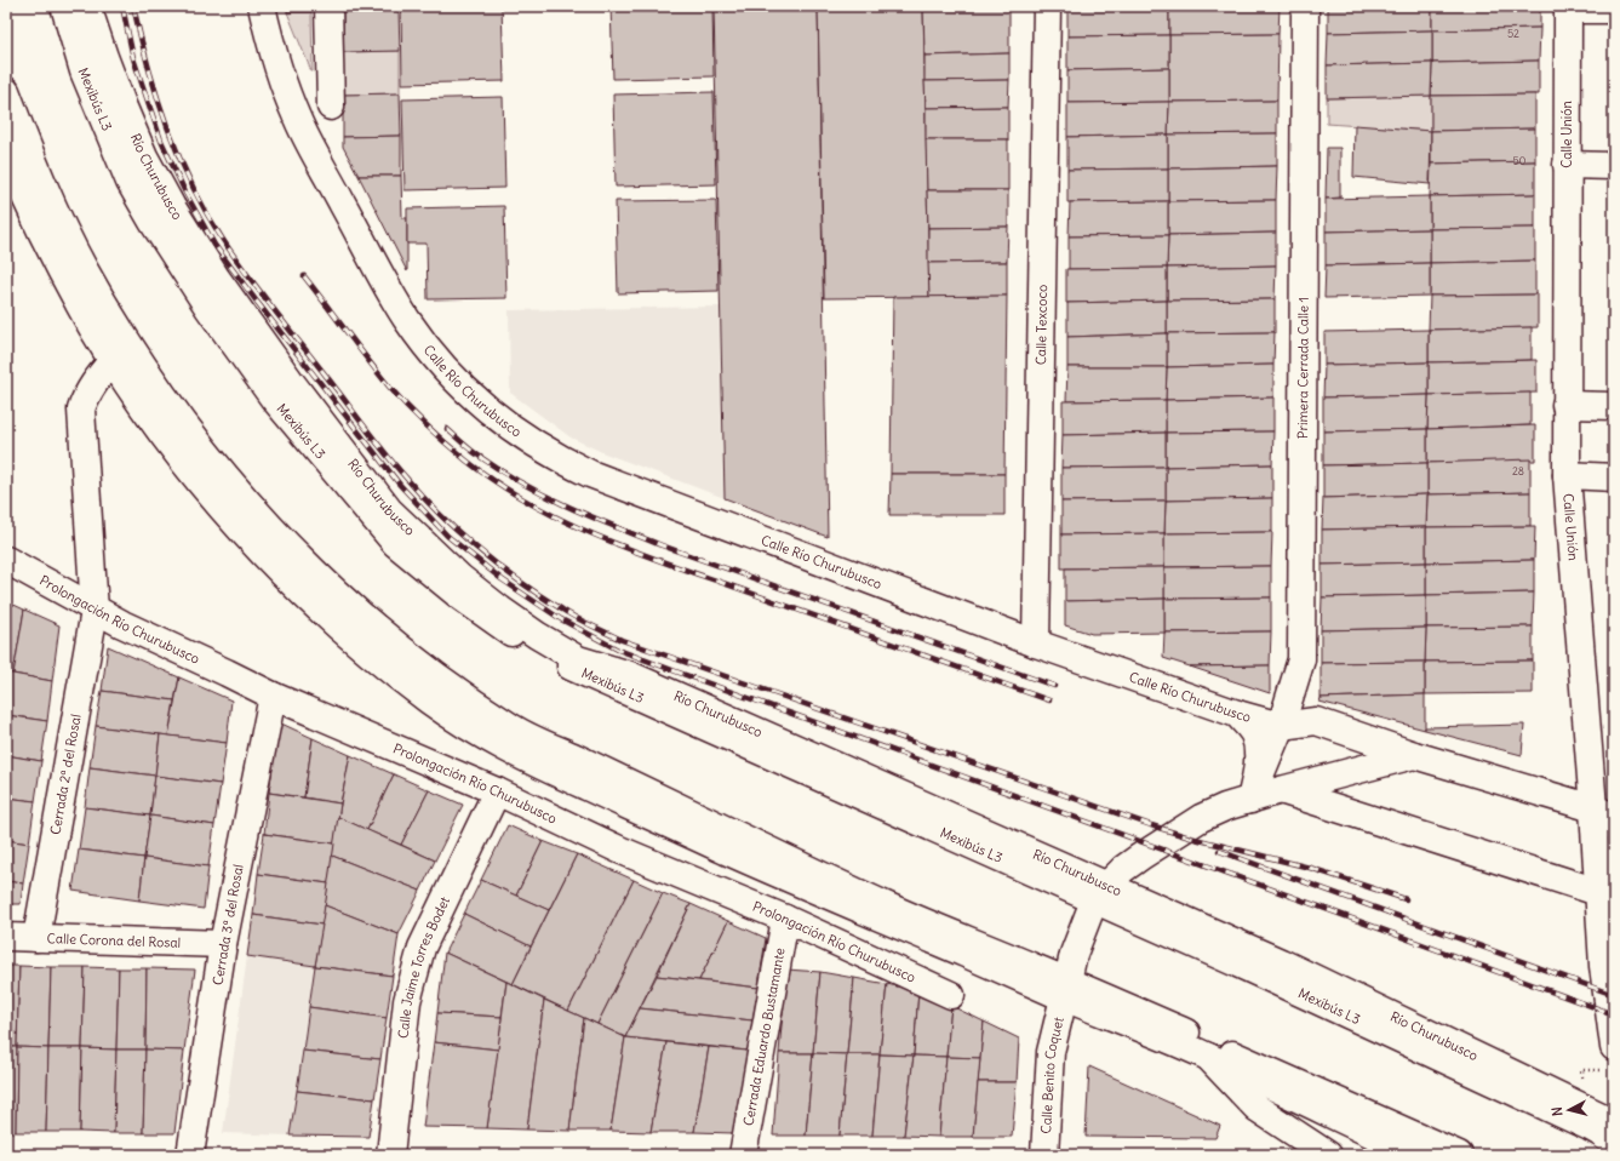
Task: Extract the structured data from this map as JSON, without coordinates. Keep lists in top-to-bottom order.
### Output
{
  "streets": {
    "street": [
      "Mexibús L3",
      "Calle Unión",
      "Río Churubusco",
      "Calle Texcoco",
      "Primera Cerrada Calle 1",
      "Calle Río Churubusco",
      "Prolongación Río Churubusco",
      "Cerrada 2ª del Rosal",
      "Cerrada 3ª del Rosal",
      "Calle Corona del Rosal",
      "Calle Jaime Torres Bodet",
      "Cerrada Eduardo Bustamante",
      "Calle Benito Coquet"
    ]
  },
  "crossings": [
    ["Mexibús L3", "Río Churubusco"],
    ["Mexibús L3", "Calle Benito Coquet"],
    ["Calle Unión", "Calle Río Churubusco"],
    ["Río Churubusco", "Calle Benito Coquet"],
    ["Calle Texcoco", "Calle Río Churubusco"],
    ["Primera Cerrada Calle 1", "Calle Río Churubusco"],
    ["Prolongación Río Churubusco", "Cerrada 2ª del Rosal"],
    ["Prolongación Río Churubusco", "Cerrada 3ª del Rosal"],
    ["Prolongación Río Churubusco", "Calle Jaime Torres Bodet"],
    ["Prolongación Río Churubusco", "Cerrada Eduardo Bustamante"],
    ["Cerrada 2ª del Rosal", "Calle Corona del Rosal"],
    ["Cerrada 3ª del Rosal", "Calle Corona del Rosal"]
  ],
  "house_numbers": ["52", "50", "28"],
  "north": "left"
}
